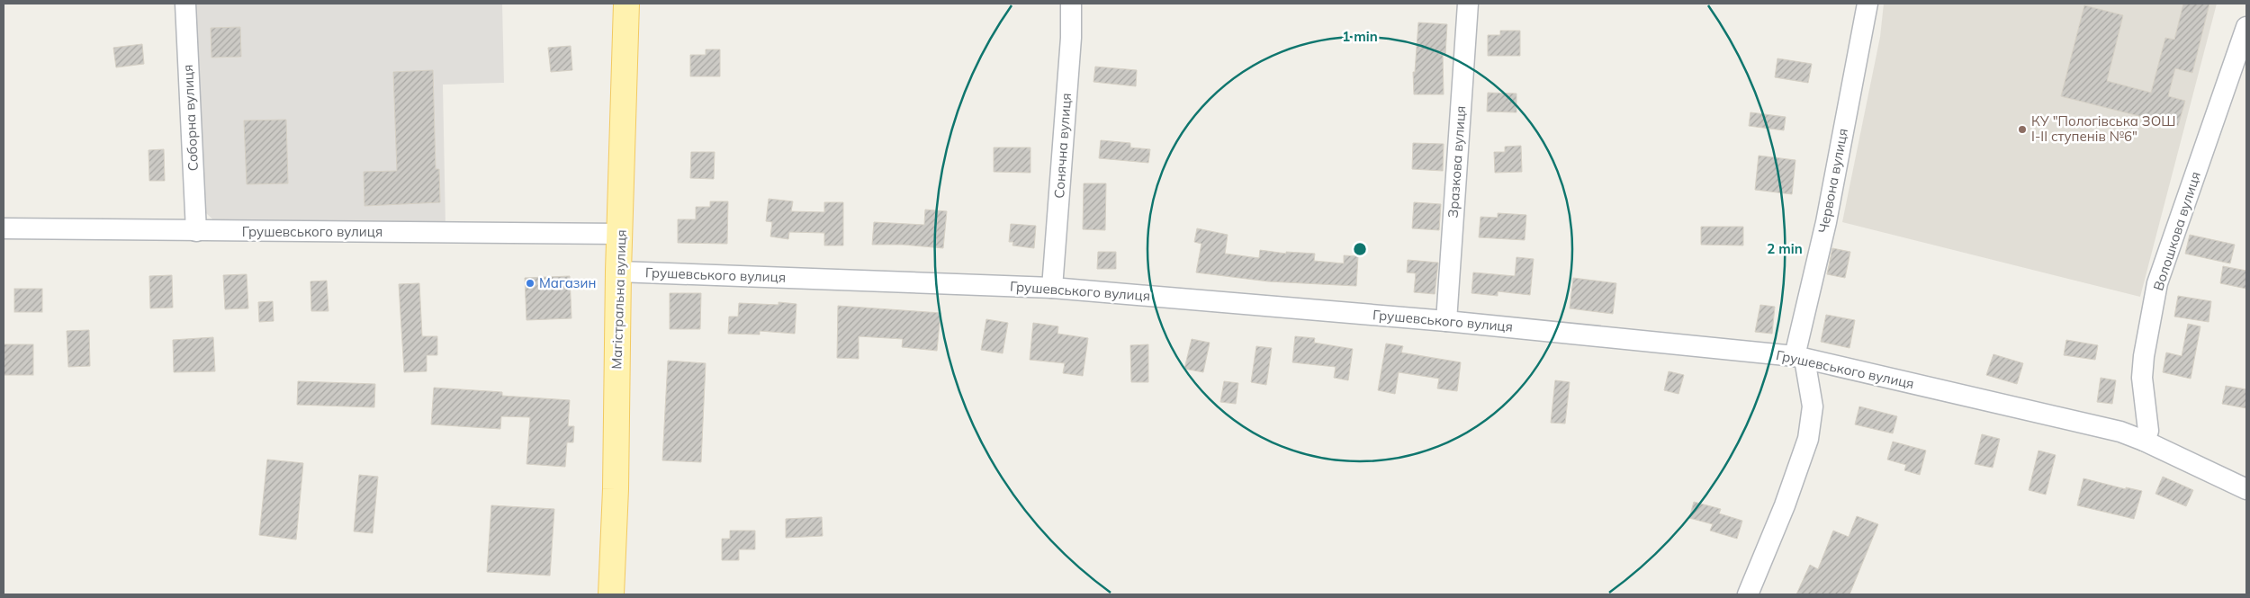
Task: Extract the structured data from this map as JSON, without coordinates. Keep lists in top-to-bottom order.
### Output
{
  "streets": {
    "main road": ["Магістральна вулиця"],
    "street": [
      "Соборна вулиця",
      "Сонячна вулиця",
      "Зразкова вулиця",
      "Червона вулиця",
      "Волошкова вулиця",
      "Грушевського вулиця"
    ]
  },
  "crossings": [
    ["Соборна вулиця", "Грушевського вулиця"],
    ["Сонячна вулиця", "Грушевського вулиця"],
    ["Зразкова вулиця", "Грушевського вулиця"],
    ["Червона вулиця", "Грушевського вулиця"],
    ["Волошкова вулиця", "Грушевського вулиця"],
    ["Грушевського вулиця", "Магістральна вулиця"]
  ],
  "places": ["КУ \"Пологівська ЗОШ І-ІІ ступенів №6\"", "Магазин"],
  "rings": ["1 min", "2 min"]
}
